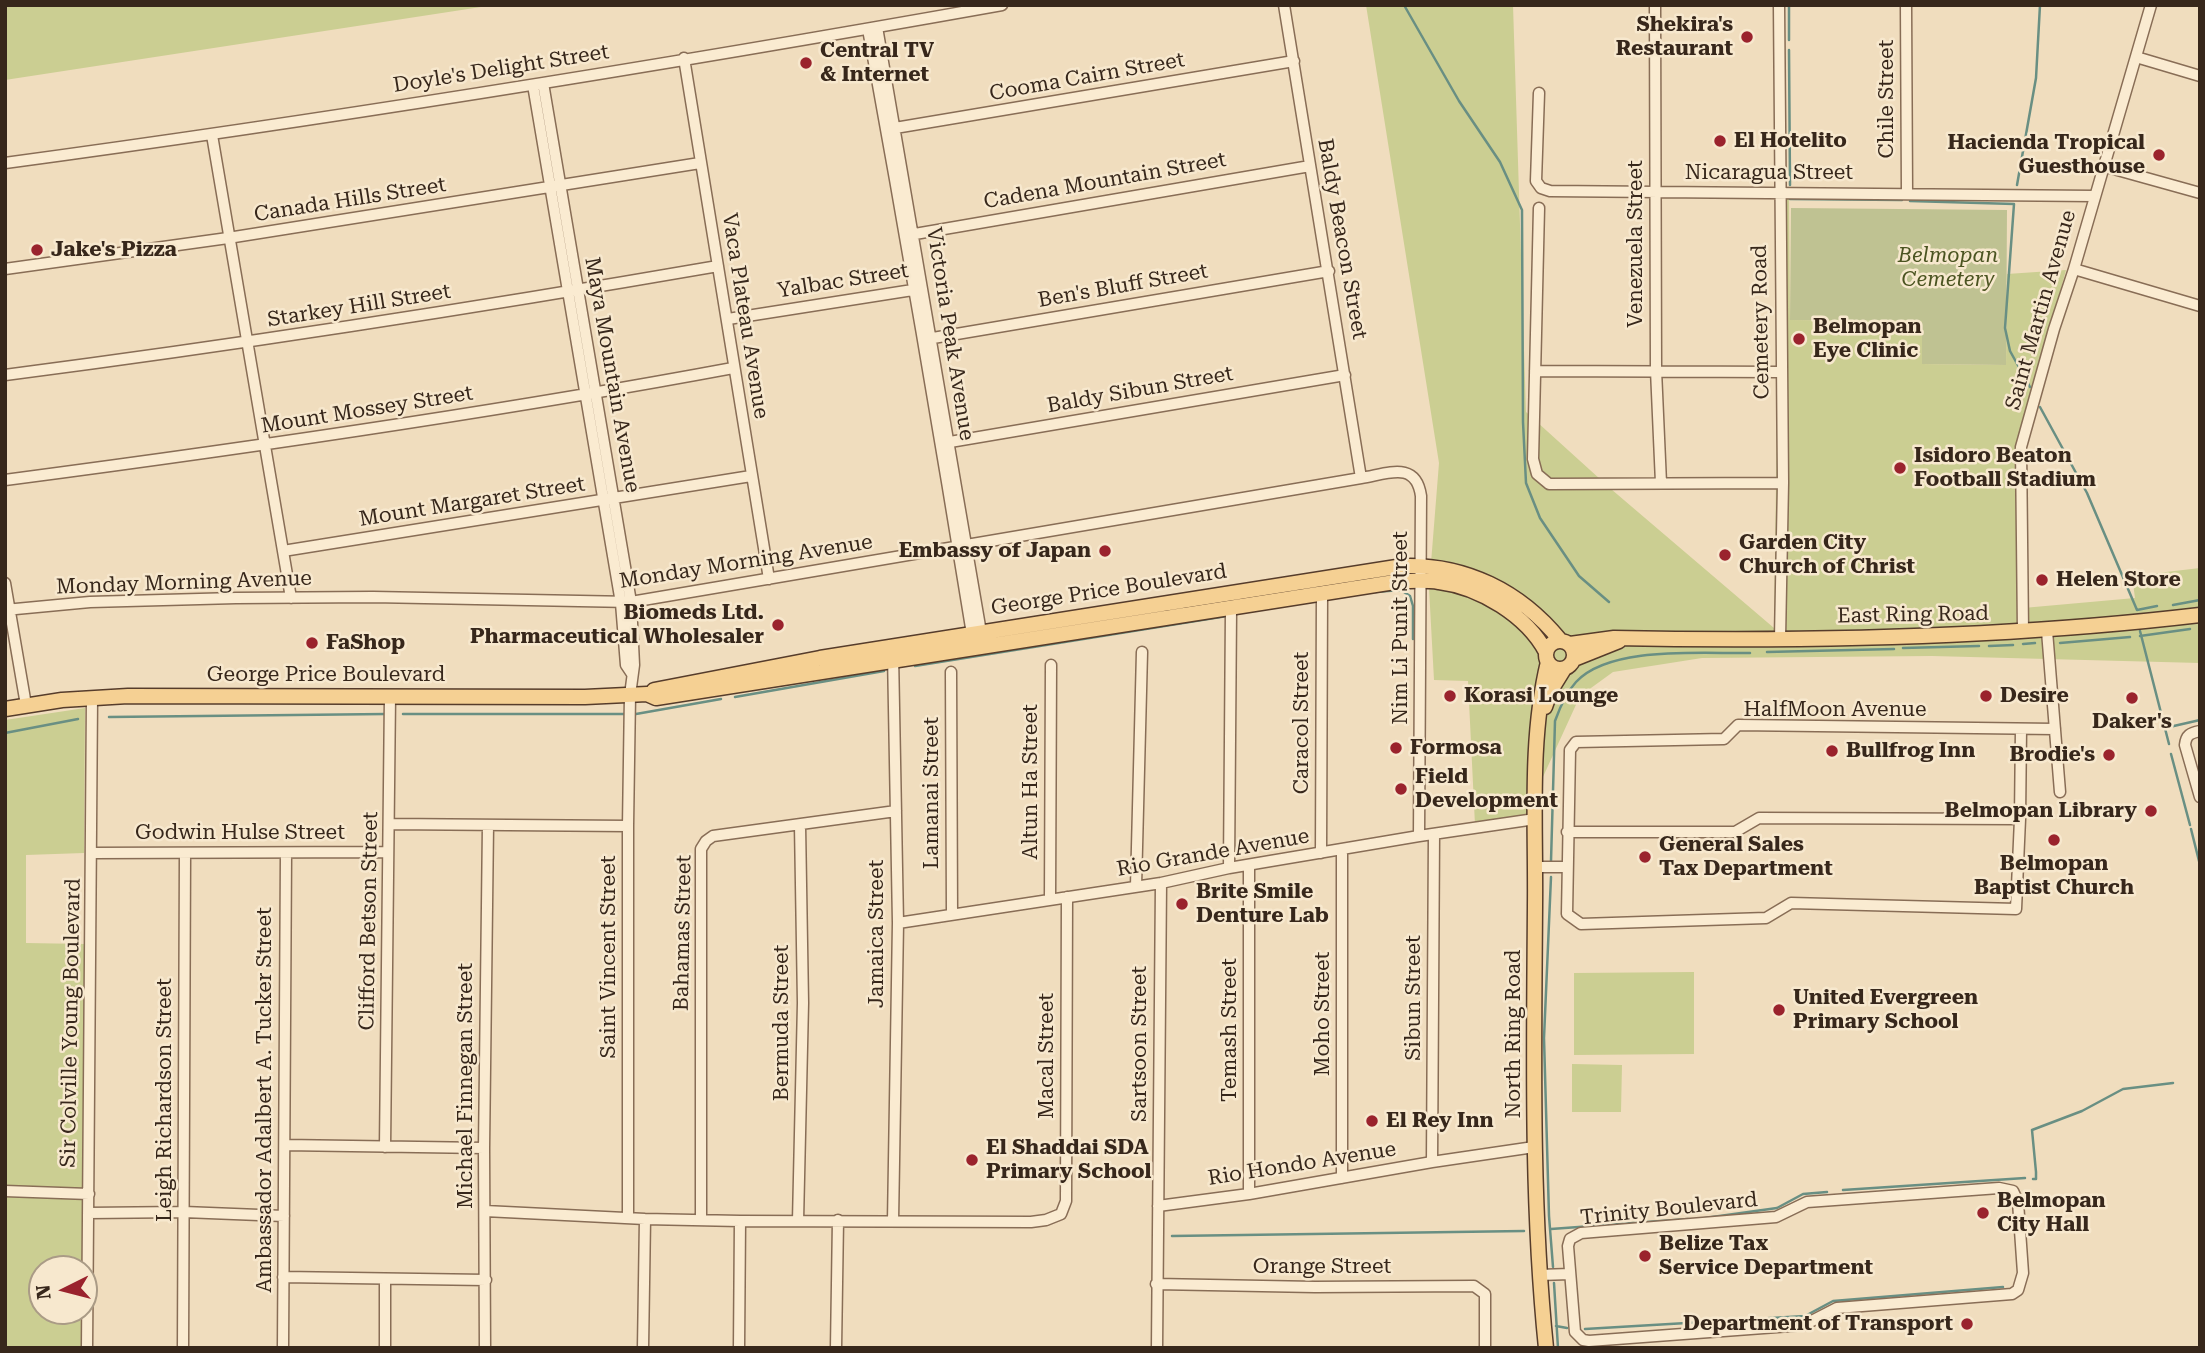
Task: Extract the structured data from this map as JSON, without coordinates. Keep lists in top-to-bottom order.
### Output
{
  "streets": {
    "main road": ["George Price Boulevard", "East Ring Road", "North Ring Road"],
    "street": [
      "Doyle's Delight Street",
      "Cooma Cairn Street",
      "Chile Street",
      "Nicaragua Street",
      "Cadena Mountain Street",
      "Canada Hills Street",
      "Baldy Beacon Street",
      "Venezuela Street",
      "Yalbac Street",
      "Ben's Bluff Street",
      "Starkey Hill Street",
      "Saint Martin Avenue",
      "Vaca Plateau Avenue",
      "Cemetery Road",
      "Victoria Peak Avenue",
      "Maya Mountain Avenue",
      "Baldy Sibun Street",
      "Mount Mossey Street",
      "Mount Margaret Street",
      "Monday Morning Avenue",
      "Nim Li Punit Street",
      "HalfMoon Avenue",
      "Caracol Street",
      "Altun Ha Street",
      "Lamanai Street",
      "Godwin Hulse Street",
      "Rio Grande Avenue",
      "Clifford Betson Street",
      "Bahamas Street",
      "Jamaica Street",
      "Saint Vincent Street",
      "Sibun Street",
      "Moho Street",
      "Sir Colville Young Boulevard",
      "Bermuda Street",
      "Temash Street",
      "Sartsoon Street",
      "Macal Street",
      "Michael Finnegan Street",
      "Leigh Richardson Street",
      "Ambassador Adalbert A. Tucker Street",
      "Rio Hondo Avenue",
      "Trinity Boulevard",
      "Orange Street"
    ]
  },
  "crossings": [
    ["Doyle's Delight Street", "Vaca Plateau Avenue"],
    ["Doyle's Delight Street", "Victoria Peak Avenue"],
    ["Doyle's Delight Street", "Maya Mountain Avenue"],
    ["Cooma Cairn Street", "Baldy Beacon Street"],
    ["Cooma Cairn Street", "Victoria Peak Avenue"],
    ["Chile Street", "Nicaragua Street"],
    ["Nicaragua Street", "Venezuela Street"],
    ["Nicaragua Street", "Saint Martin Avenue"],
    ["Nicaragua Street", "Cemetery Road"],
    ["Cadena Mountain Street", "Baldy Beacon Street"],
    ["Cadena Mountain Street", "Victoria Peak Avenue"],
    ["Canada Hills Street", "Vaca Plateau Avenue"],
    ["Canada Hills Street", "Maya Mountain Avenue"],
    ["Baldy Beacon Street", "Ben's Bluff Street"],
    ["Baldy Beacon Street", "Baldy Sibun Street"],
    ["Baldy Beacon Street", "Monday Morning Avenue"],
    ["Baldy Beacon Street", "Nim Li Punit Street"],
    ["Yalbac Street", "Vaca Plateau Avenue"],
    ["Yalbac Street", "Victoria Peak Avenue"],
    ["Ben's Bluff Street", "Victoria Peak Avenue"],
    ["Starkey Hill Street", "Vaca Plateau Avenue"],
    ["Starkey Hill Street", "Maya Mountain Avenue"],
    ["Saint Martin Avenue", "East Ring Road"],
    ["Vaca Plateau Avenue", "Mount Mossey Street"],
    ["Vaca Plateau Avenue", "Mount Margaret Street"],
    ["Vaca Plateau Avenue", "Monday Morning Avenue"],
    ["Cemetery Road", "East Ring Road"],
    ["Victoria Peak Avenue", "Baldy Sibun Street"],
    ["Victoria Peak Avenue", "Monday Morning Avenue"],
    ["Victoria Peak Avenue", "George Price Boulevard"],
    ["Maya Mountain Avenue", "Mount Mossey Street"],
    ["Maya Mountain Avenue", "Mount Margaret Street"],
    ["Maya Mountain Avenue", "Monday Morning Avenue"],
    ["Maya Mountain Avenue", "George Price Boulevard"],
    ["Maya Mountain Avenue", "Saint Vincent Street"],
    ["Monday Morning Avenue", "Nim Li Punit Street"],
    ["George Price Boulevard", "Nim Li Punit Street"],
    ["George Price Boulevard", "Caracol Street"],
    ["George Price Boulevard", "Clifford Betson Street"],
    ["George Price Boulevard", "Jamaica Street"],
    ["George Price Boulevard", "Saint Vincent Street"],
    ["George Price Boulevard", "Sir Colville Young Boulevard"],
    ["George Price Boulevard", "North Ring Road"],
    ["Nim Li Punit Street", "Rio Grande Avenue"],
    ["Caracol Street", "Rio Grande Avenue"],
    ["Altun Ha Street", "Rio Grande Avenue"],
    ["Lamanai Street", "Rio Grande Avenue"],
    ["Godwin Hulse Street", "Clifford Betson Street"],
    ["Godwin Hulse Street", "Sir Colville Young Boulevard"],
    ["Godwin Hulse Street", "Leigh Richardson Street"],
    ["Godwin Hulse Street", "Ambassador Adalbert A. Tucker Street"],
    ["Rio Grande Avenue", "Jamaica Street"],
    ["Rio Grande Avenue", "Sibun Street"],
    ["Rio Grande Avenue", "Moho Street"],
    ["Rio Grande Avenue", "Temash Street"],
    ["Rio Grande Avenue", "North Ring Road"],
    ["Rio Grande Avenue", "Sartsoon Street"],
    ["Rio Grande Avenue", "Macal Street"],
    ["Bahamas Street", "Jamaica Street"],
    ["Bahamas Street", "Bermuda Street"],
    ["Jamaica Street", "Macal Street"],
    ["Sibun Street", "Rio Hondo Avenue"],
    ["Moho Street", "Rio Hondo Avenue"],
    ["Temash Street", "Rio Hondo Avenue"],
    ["North Ring Road", "Rio Hondo Avenue"],
    ["Sartsoon Street", "Rio Hondo Avenue"],
    ["Sartsoon Street", "Orange Street"]
  ],
  "parks": ["Belmopan Cemetery"],
  "places": [
    "Shekira's Restaurant",
    "Central TV & Internet",
    "El Hotelito",
    "Hacienda Tropical Guesthouse",
    "Jake's Pizza",
    "Belmopan Eye Clinic",
    "Isidoro Beaton Football Stadium",
    "Embassy of Japan",
    "Garden City Church of Christ",
    "Helen Store",
    "Biomeds Ltd. Pharmaceutical Wholesaler",
    "FaShop",
    "Korasi Lounge",
    "Desire",
    "Daker's",
    "Formosa",
    "Bullfrog Inn",
    "Brodie's",
    "Field Development",
    "Belmopan Library",
    "Belmopan Baptist Church",
    "General Sales Tax Department",
    "Brite Smile Denture Lab",
    "United Evergreen Primary School",
    "El Rey Inn",
    "El Shaddai SDA Primary School",
    "Belmopan City Hall",
    "Belize Tax Service Department",
    "Department of Transport"
  ],
  "north": "left"
}
